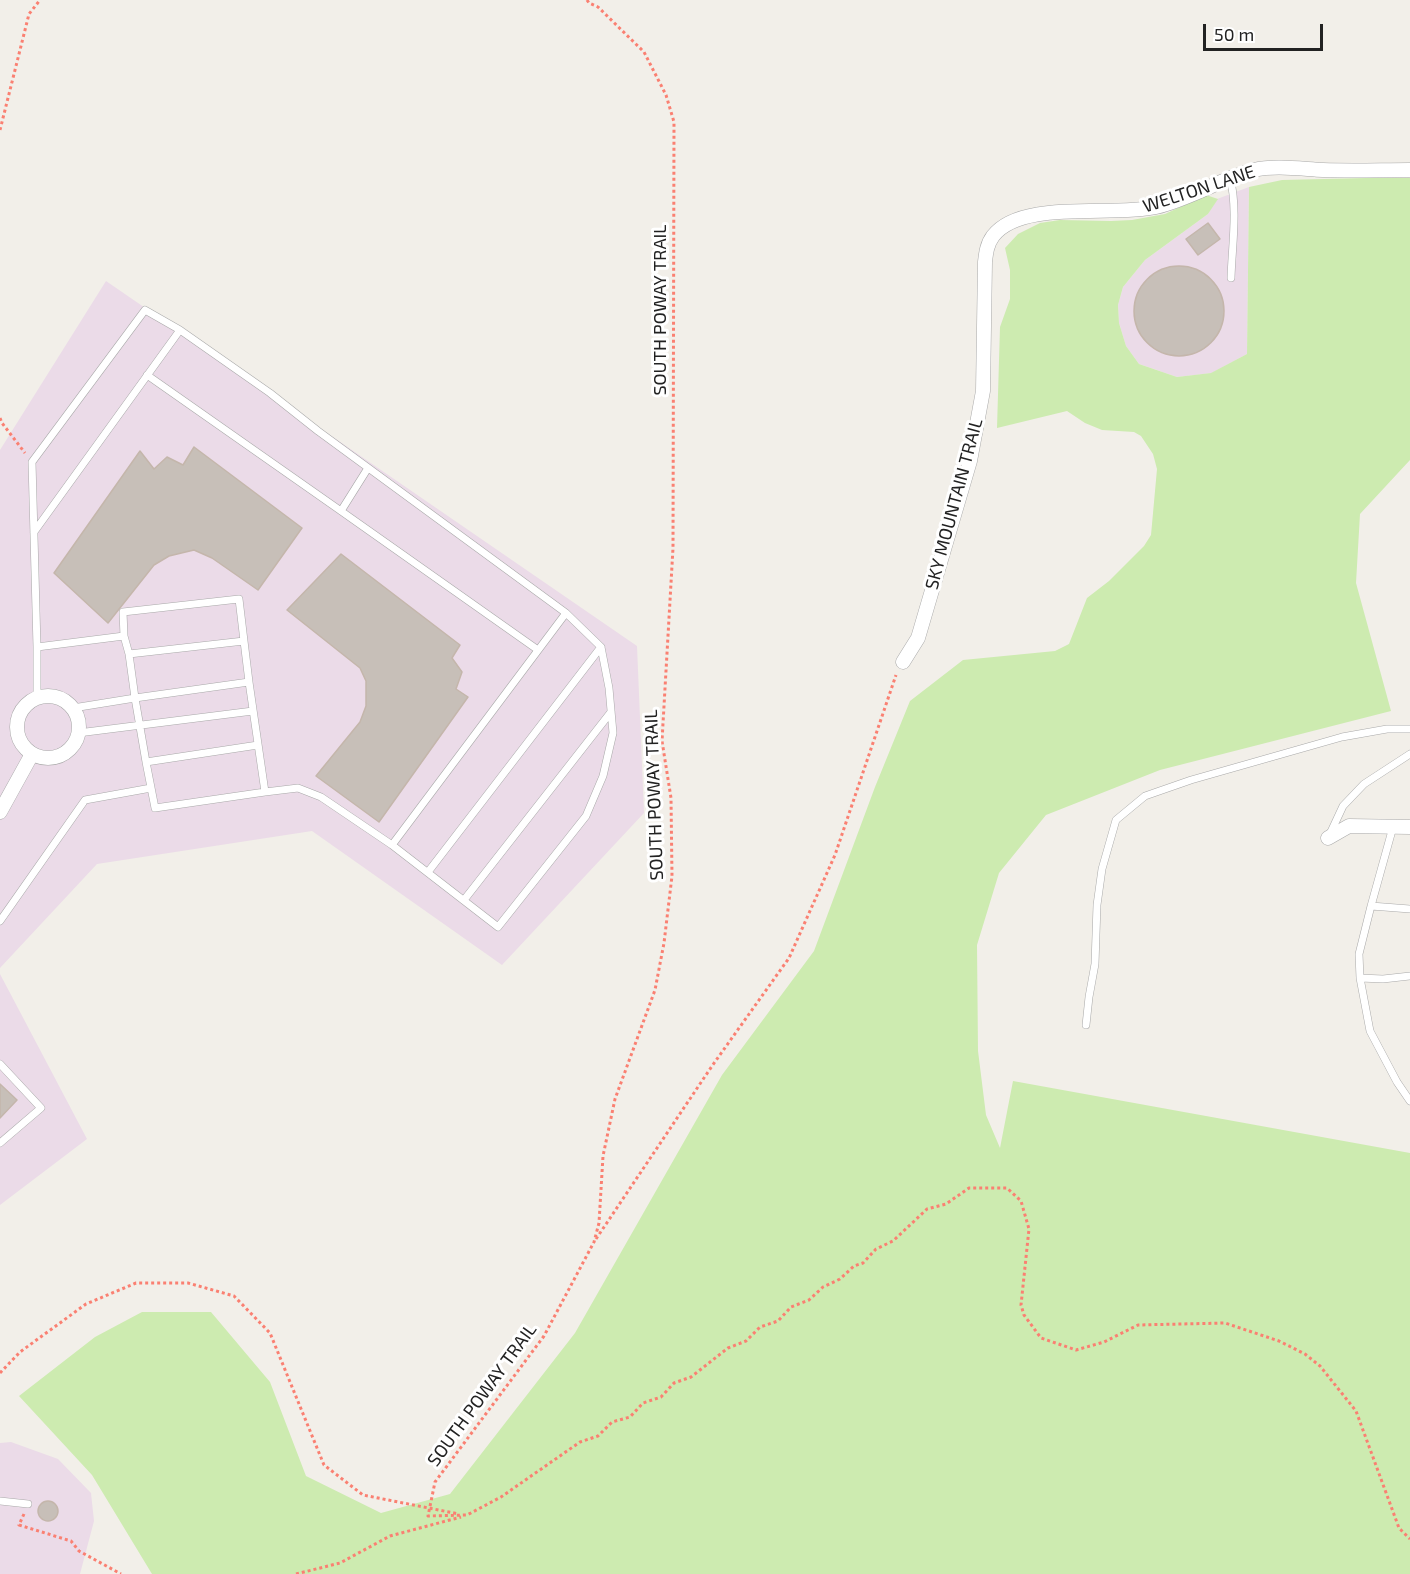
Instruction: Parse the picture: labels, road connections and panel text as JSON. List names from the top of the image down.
{
  "streets": {
    "street": ["WELTON LANE", "SKY MOUNTAIN TRAIL"],
    "path": ["SOUTH POWAY TRAIL"]
  },
  "crossings": [
    ["WELTON LANE", "SKY MOUNTAIN TRAIL"]
  ],
  "scale_bar": "50 m"
}
